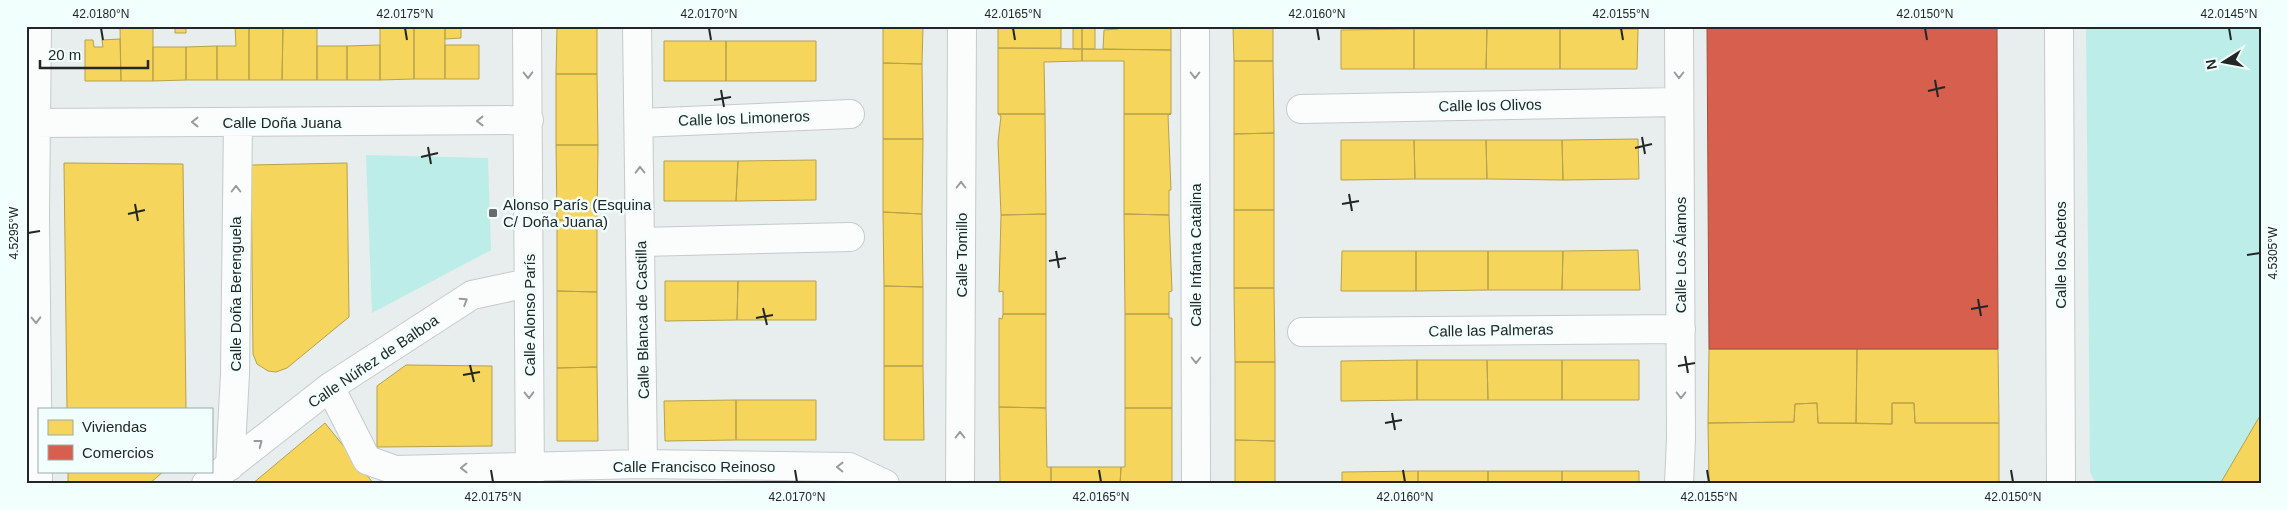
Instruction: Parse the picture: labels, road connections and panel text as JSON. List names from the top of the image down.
{
  "streets": {
    "street": [
      "Calle los Olivos",
      "Calle los Limoneros",
      "Calle Doña Juana",
      "Calle Tomillo",
      "Calle Infanta Catalina",
      "Calle Los Álamos",
      "Calle los Abetos",
      "Calle Doña Berenguela",
      "Calle Alonso París",
      "Calle Blanca de Castilla",
      "Calle las Palmeras",
      "Calle Núñez de Balboa",
      "Calle Francisco Reinoso"
    ]
  },
  "crossings": [
    ["Calle los Olivos", "Calle Los Álamos"],
    ["Calle los Limoneros", "Calle Blanca de Castilla"],
    ["Calle Doña Juana", "Calle Doña Berenguela"],
    ["Calle Doña Juana", "Calle Alonso París"],
    ["Calle Los Álamos", "Calle las Palmeras"],
    ["Calle Doña Berenguela", "Calle Núñez de Balboa"],
    ["Calle Alonso París", "Calle Núñez de Balboa"],
    ["Calle Alonso París", "Calle Francisco Reinoso"],
    ["Calle Blanca de Castilla", "Calle Francisco Reinoso"],
    ["Calle Núñez de Balboa", "Calle Francisco Reinoso"]
  ],
  "one_way": [
    "Calle Doña Juana",
    "Calle Tomillo",
    "Calle Infanta Catalina",
    "Calle Los Álamos",
    "Calle Alonso París",
    "Calle Núñez de Balboa"
  ],
  "places": {
    "transit": ["Alonso París (Esquina C/ Doña Juana)"]
  },
  "legend": ["Viviendas", "Comercios"],
  "scale_bar": "20 m",
  "north": "left",
  "coordinates": [
    "42.0180°N",
    "42.0175°N",
    "42.0170°N",
    "42.0165°N",
    "42.0160°N",
    "42.0155°N",
    "42.0150°N",
    "42.0145°N",
    "4.5295°W",
    "4.5305°W"
  ]
}
